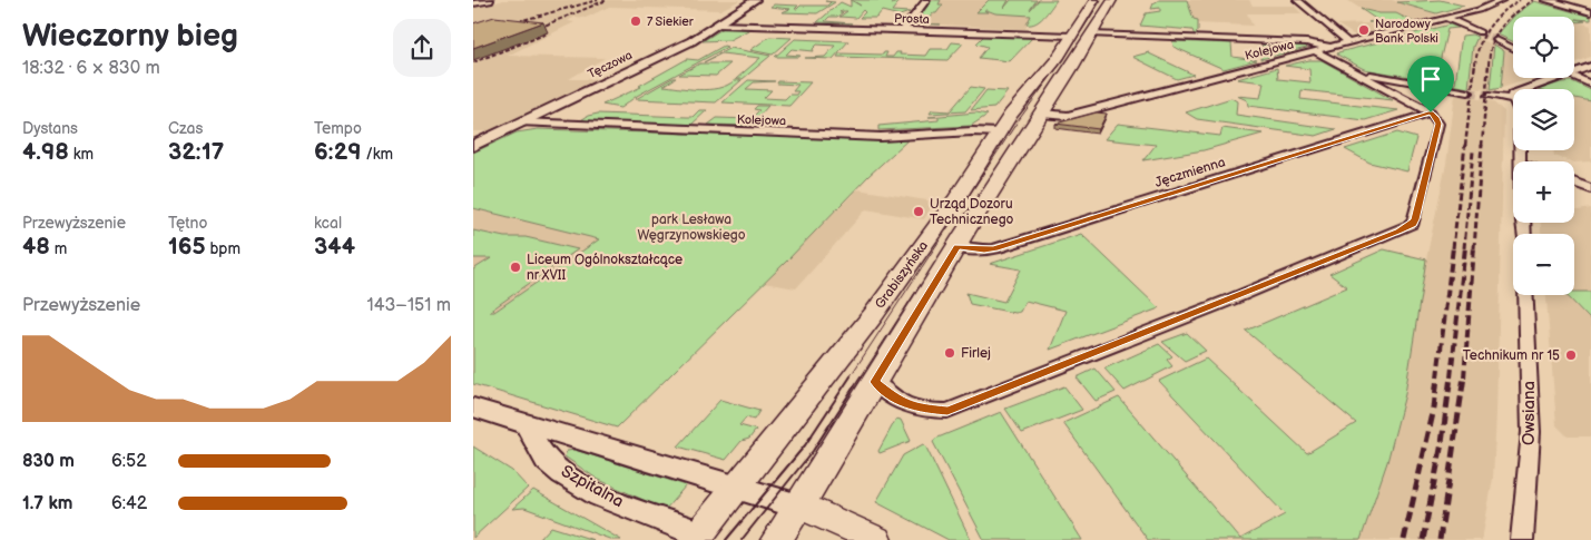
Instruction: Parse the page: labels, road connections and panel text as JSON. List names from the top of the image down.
{
  "streets": {
    "main road": ["Grabiszyńska"],
    "street": [
      "Prosta",
      "Kolejowa",
      "Tęczowa",
      "Jęczmienna",
      "Owsiana",
      "Szpitalna"
    ]
  },
  "crossings": [
    ["Prosta", "Tęczowa"],
    ["Prosta", "Grabiszyńska"],
    ["Kolejowa", "Tęczowa"],
    ["Kolejowa", "Grabiszyńska"],
    ["Jęczmienna", "Grabiszyńska"],
    ["Grabiszyńska", "Szpitalna"]
  ],
  "parks": ["park Lesława Węgrzynowskiego"],
  "places": [
    "7 Siekier",
    "Narodowy Bank Polski",
    "Urząd Dozoru Technicznego",
    "Liceum Ogólnokształcące nr XVII",
    "Firlej",
    "Technikum nr 15"
  ],
  "page": {
    "heading": ["Wieczorny bieg", "18:32 · 6 × 830 m"],
    "map_buttons": ["+", "−"],
    "stats": [
      ["Dystans", "4.98 km"],
      ["Czas", "32:17"],
      ["Tempo", "6:29 /km"],
      ["Przewyższenie", "48 m"],
      ["Tętno", "165 bpm"],
      ["kcal", "344"]
    ],
    "chart": ["Przewyższenie", "143–151 m"],
    "list": [
      {
        "name": "830 m",
        "note": "6:52"
      },
      {
        "name": "1.7 km",
        "note": "6:42"
      }
    ]
  }
}
